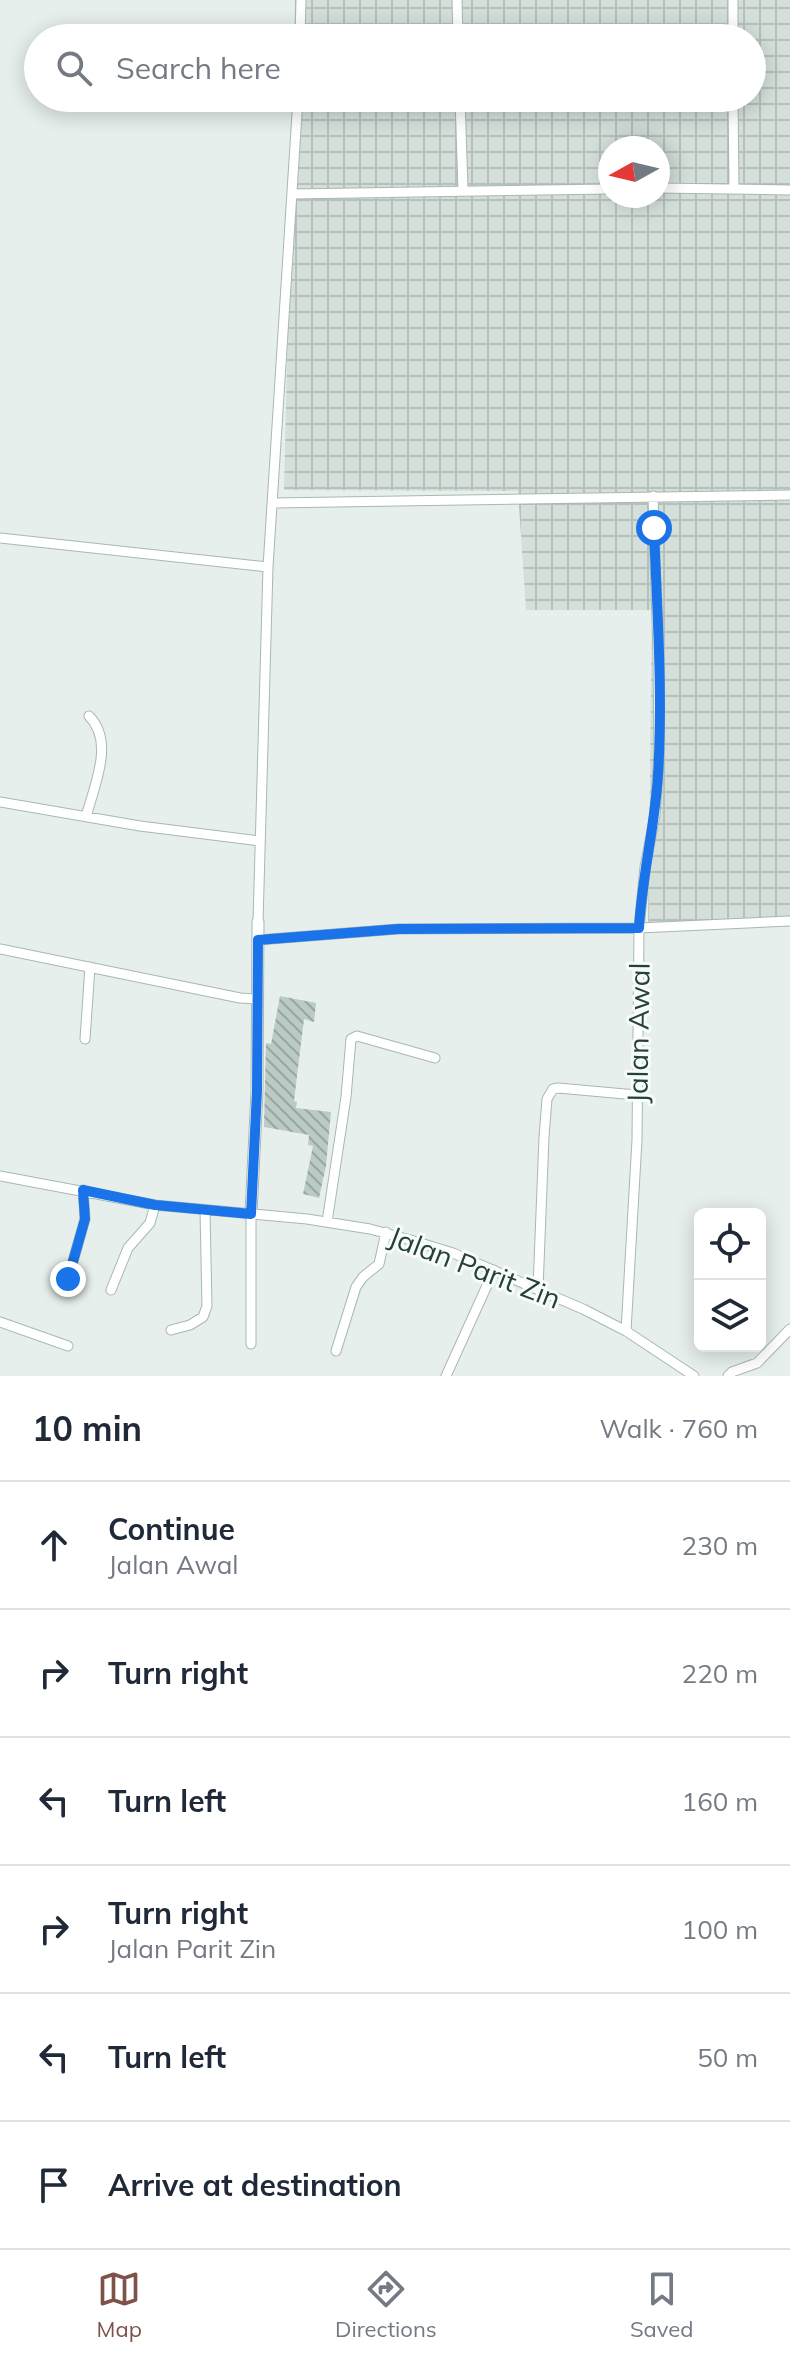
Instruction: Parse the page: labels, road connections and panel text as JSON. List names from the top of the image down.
{
  "streets": {
    "street": ["Jalan Awal", "Jalan Parit Zin"]
  },
  "crossings": [
    ["Jalan Awal", "Jalan Parit Zin"]
  ],
  "north": "left",
  "page": {
    "search": "Search here",
    "heading": ["10 min", "Walk · 760 m"],
    "list": [
      ["Continue", "Jalan Awal", "230 m"],
      ["Turn right", "220 m"],
      ["Turn left", "160 m"],
      ["Turn right", "Jalan Parit Zin", "100 m"],
      ["Turn left", "50 m"],
      "Arrive at destination"
    ],
    "nav": ["Map", "Directions", "Saved"]
  }
}
